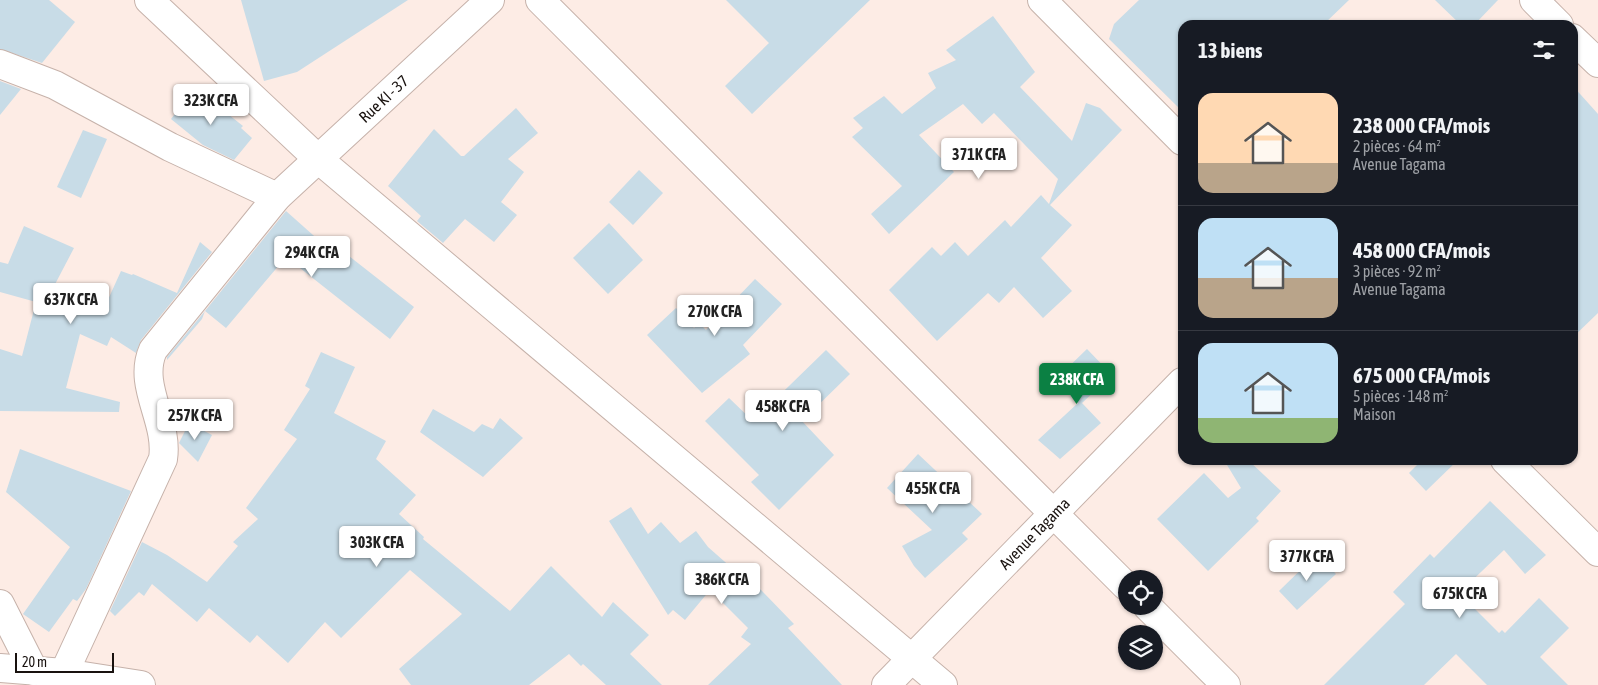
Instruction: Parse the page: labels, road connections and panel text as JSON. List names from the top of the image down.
{
  "streets": {
    "street": ["Rue KI - 37", "Avenue Tagama"]
  },
  "scale_bar": "20 m",
  "page": {
    "heading": "13 biens",
    "list": [
      {
        "name": "238 000 CFA/mois",
        "note": "2 pièces · 64 m² · Avenue Tagama"
      },
      {
        "name": "458 000 CFA/mois",
        "note": "3 pièces · 92 m² · Avenue Tagama"
      },
      {
        "name": "675 000 CFA/mois",
        "note": "5 pièces · 148 m² · Maison"
      }
    ],
    "price": [
      "323K CFA",
      "371K CFA",
      "294K CFA",
      "637K CFA",
      "270K CFA",
      "238K CFA",
      "458K CFA",
      "257K CFA",
      "455K CFA",
      "303K CFA",
      "377K CFA",
      "386K CFA",
      "675K CFA"
    ],
    "scale": "20 m"
  }
}
